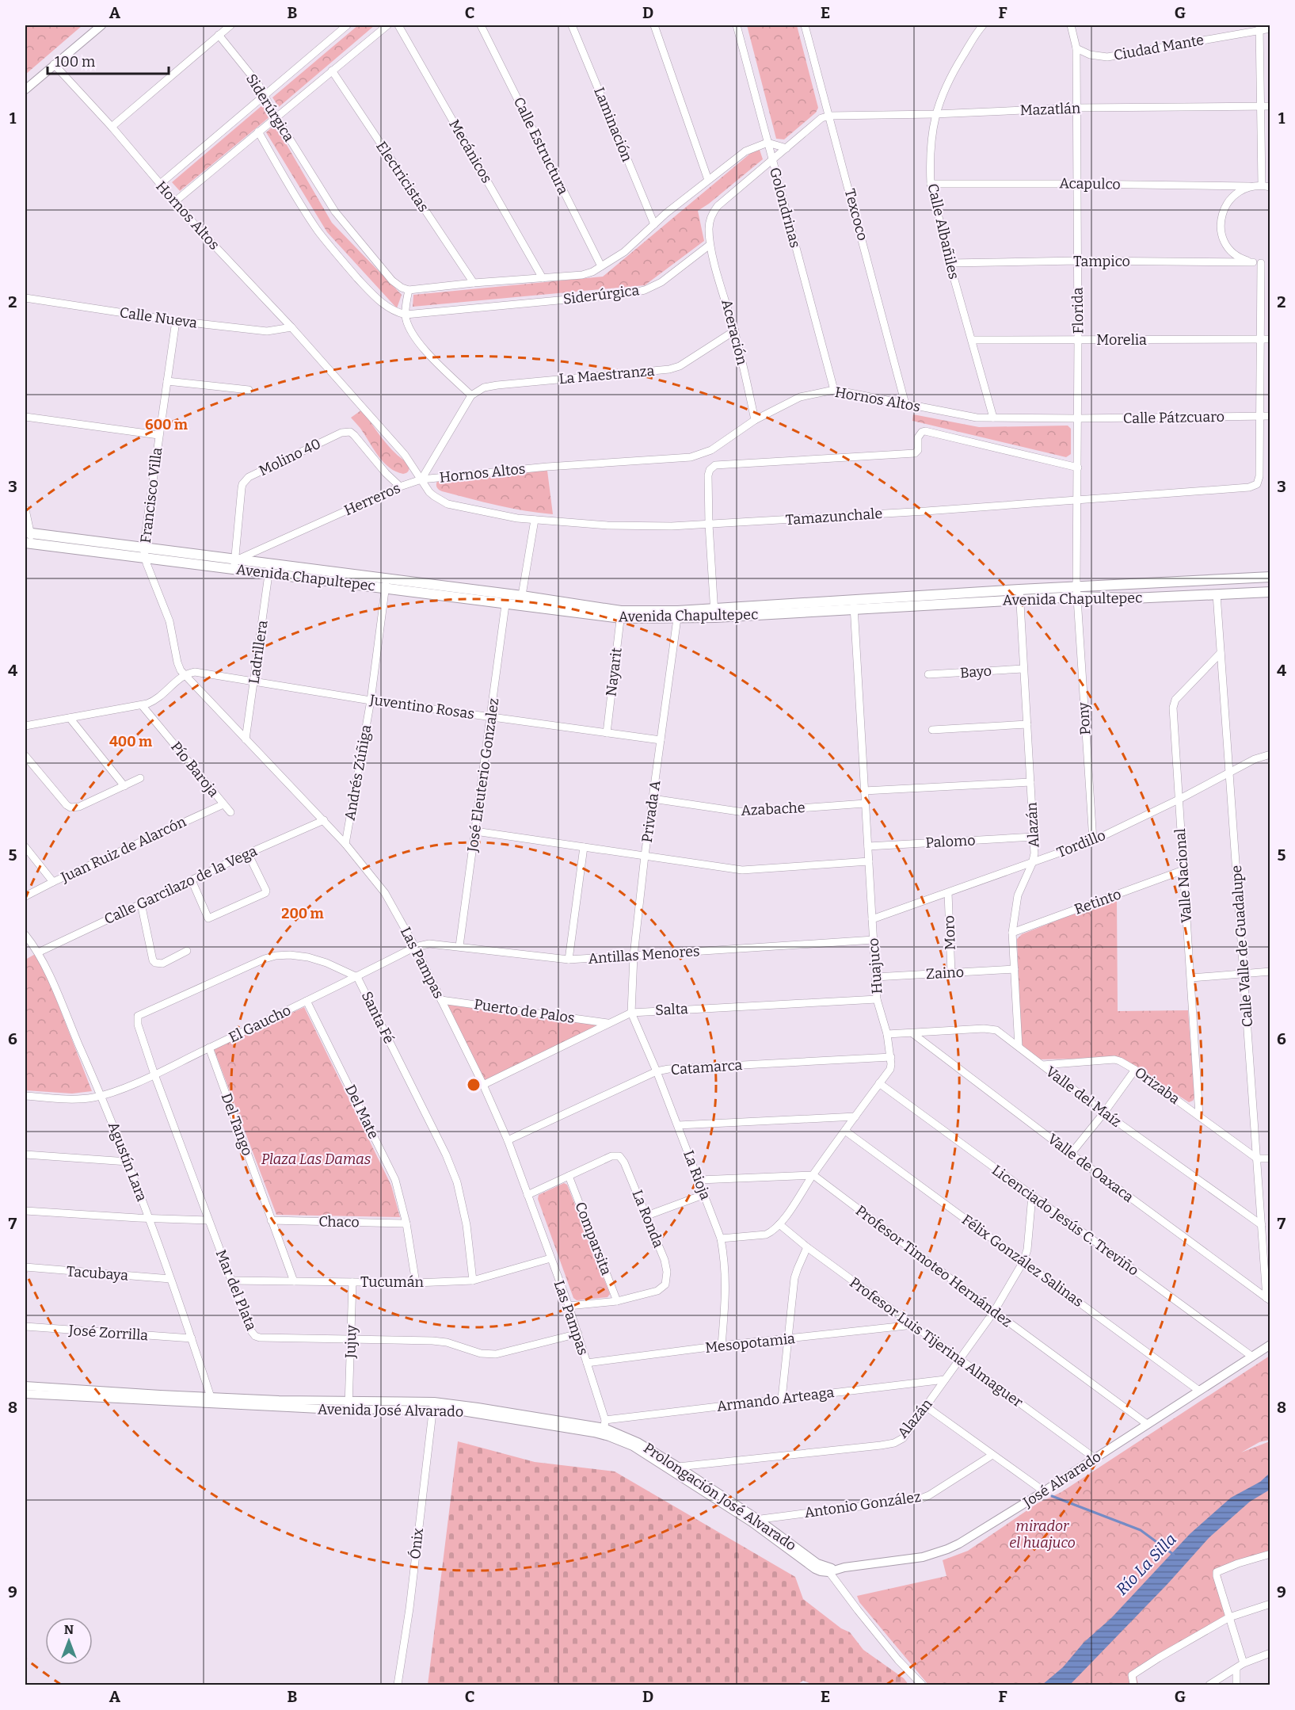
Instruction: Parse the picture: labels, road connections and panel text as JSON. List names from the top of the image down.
{
  "streets": {
    "main road": ["Avenida Chapultepec"],
    "street": [
      "Ciudad Mante",
      "Siderúrgica",
      "Mazatlán",
      "Laminación",
      "Calle Estructura",
      "Mecánicos",
      "Electricistas",
      "Acapulco",
      "Golondrinas",
      "Texcoco",
      "Hornos Altos",
      "Calle Albañiles",
      "Tampico",
      "Florida",
      "Calle Nueva",
      "Aceración",
      "Morelia",
      "La Maestranza",
      "Calle Pátzcuaro",
      "Molino 40",
      "Francisco Villa",
      "Herreros",
      "Tamazunchale",
      "Ladrillera",
      "Nayarit",
      "Bayo",
      "Juventino Rosas",
      "Pony",
      "Pío Baroja",
      "Andrés Zúñiga",
      "José Eleuterio Gonzalez",
      "Azabache",
      "Privada A",
      "Alazán",
      "Palomo",
      "Tordillo",
      "Juan Ruiz de Alarcón",
      "Valle Nacional",
      "Calle Garcilazo de la Vega",
      "Retinto",
      "Moro",
      "Calle Valle de Guadalupe",
      "Antillas Menores",
      "Las Pampas",
      "Huajuco",
      "Zaino",
      "Salta",
      "Puerto de Palos",
      "Santa Fé",
      "El Gaucho",
      "Catamarca",
      "Orizaba",
      "Valle del Maíz",
      "Del Mate",
      "Del Tango",
      "Agustín Lara",
      "Valle de Oaxaca",
      "La Rioja",
      "La Ronda",
      "Licenciado Jesús C. Treviño",
      "Chaco",
      "Comparsita",
      "Félix González Salinas",
      "Profesor Timoteo Hernández",
      "Tacubaya",
      "Tucumán",
      "Mar del Plata",
      "José Zorrilla",
      "Jujuy",
      "Profesor Luis Tijerina Almaguer",
      "Mesopotamia",
      "Armando Arteaga",
      "Avenida José Alvarado",
      "José Alvarado",
      "Prolongación José Alvarado",
      "Antonio González",
      "Ónix"
    ]
  },
  "crossings": [
    ["Ciudad Mante", "Florida"],
    ["Siderúrgica", "Laminación"],
    ["Siderúrgica", "Calle Estructura"],
    ["Siderúrgica", "Mecánicos"],
    ["Siderúrgica", "Electricistas"],
    ["Siderúrgica", "Golondrinas"],
    ["Siderúrgica", "Aceración"],
    ["Mazatlán", "Texcoco"],
    ["Mazatlán", "Calle Albañiles"],
    ["Mazatlán", "Florida"],
    ["Acapulco", "Calle Albañiles"],
    ["Acapulco", "Florida"],
    ["Golondrinas", "Hornos Altos"],
    ["Texcoco", "Hornos Altos"],
    ["Hornos Altos", "Calle Albañiles"],
    ["Hornos Altos", "Florida"],
    ["Hornos Altos", "Calle Nueva"],
    ["Hornos Altos", "Aceración"],
    ["Hornos Altos", "Calle Pátzcuaro"],
    ["Hornos Altos", "Herreros"],
    ["Hornos Altos", "Tamazunchale"],
    ["Calle Albañiles", "Tampico"],
    ["Calle Albañiles", "Morelia"],
    ["Tampico", "Florida"],
    ["Florida", "Morelia"],
    ["Florida", "Calle Pátzcuaro"],
    ["Florida", "Tamazunchale"],
    ["Florida", "Avenida Chapultepec"],
    ["Florida", "Pony"],
    ["Calle Nueva", "Francisco Villa"],
    ["Aceración", "La Maestranza"],
    ["Calle Pátzcuaro", "Tamazunchale"],
    ["Molino 40", "Herreros"],
    ["Molino 40", "Avenida Chapultepec"],
    ["Francisco Villa", "Avenida Chapultepec"],
    ["Francisco Villa", "Las Pampas"],
    ["Herreros", "Tamazunchale"],
    ["Herreros", "Avenida Chapultepec"],
    ["Avenida Chapultepec", "Ladrillera"],
    ["Avenida Chapultepec", "Nayarit"],
    ["Avenida Chapultepec", "Pony"],
    ["Avenida Chapultepec", "Andrés Zúñiga"],
    ["Avenida Chapultepec", "José Eleuterio Gonzalez"],
    ["Avenida Chapultepec", "Privada A"],
    ["Avenida Chapultepec", "Alazán"],
    ["Avenida Chapultepec", "Calle Valle de Guadalupe"],
    ["Avenida Chapultepec", "Las Pampas"],
    ["Avenida Chapultepec", "Huajuco"],
    ["Ladrillera", "Juventino Rosas"],
    ["Ladrillera", "Las Pampas"],
    ["Nayarit", "Juventino Rosas"],
    ["Bayo", "Alazán"],
    ["Juventino Rosas", "Andrés Zúñiga"],
    ["Juventino Rosas", "José Eleuterio Gonzalez"],
    ["Juventino Rosas", "Privada A"],
    ["Juventino Rosas", "Las Pampas"],
    ["Pony", "Tordillo"],
    ["Pío Baroja", "Juan Ruiz de Alarcón"],
    ["Andrés Zúñiga", "Las Pampas"],
    ["José Eleuterio Gonzalez", "Antillas Menores"],
    ["Azabache", "Privada A"],
    ["Azabache", "Huajuco"],
    ["Privada A", "Antillas Menores"],
    ["Privada A", "Salta"],
    ["Privada A", "La Rioja"],
    ["Alazán", "Palomo"],
    ["Alazán", "Tordillo"],
    ["Alazán", "Retinto"],
    ["Alazán", "Zaino"],
    ["Alazán", "Valle del Maíz"],
    ["Alazán", "Licenciado Jesús C. Treviño"],
    ["Alazán", "Félix González Salinas"],
    ["Alazán", "Profesor Timoteo Hernández"],
    ["Alazán", "Profesor Luis Tijerina Almaguer"],
    ["Alazán", "Armando Arteaga"],
    ["Alazán", "Prolongación José Alvarado"],
    ["Palomo", "Huajuco"],
    ["Tordillo", "Valle Nacional"],
    ["Tordillo", "Moro"],
    ["Tordillo", "Calle Valle de Guadalupe"],
    ["Tordillo", "Huajuco"],
    ["Valle Nacional", "Retinto"],
    ["Valle Nacional", "Calle Valle de Guadalupe"],
    ["Valle Nacional", "Orizaba"],
    ["Calle Garcilazo de la Vega", "Las Pampas"],
    ["Calle Garcilazo de la Vega", "Agustín Lara"],
    ["Moro", "Zaino"],
    ["Calle Valle de Guadalupe", "Orizaba"],
    ["Calle Valle de Guadalupe", "Valle del Maíz"],
    ["Calle Valle de Guadalupe", "Valle de Oaxaca"],
    ["Antillas Menores", "Las Pampas"],
    ["Antillas Menores", "Huajuco"],
    ["Antillas Menores", "El Gaucho"],
    ["Las Pampas", "Salta"],
    ["Las Pampas", "Puerto de Palos"],
    ["Las Pampas", "El Gaucho"],
    ["Las Pampas", "Catamarca"],
    ["Las Pampas", "La Ronda"],
    ["Las Pampas", "Tucumán"],
    ["Las Pampas", "Mar del Plata"],
    ["Las Pampas", "Mesopotamia"],
    ["Las Pampas", "Armando Arteaga"],
    ["Las Pampas", "Prolongación José Alvarado"],
    ["Huajuco", "Zaino"],
    ["Huajuco", "Salta"],
    ["Huajuco", "Catamarca"],
    ["Huajuco", "Valle del Maíz"],
    ["Salta", "Puerto de Palos"],
    ["Salta", "La Rioja"],
    ["Santa Fé", "El Gaucho"],
    ["Santa Fé", "Tucumán"],
    ["Santa Fé", "Mar del Plata"],
    ["El Gaucho", "Del Mate"],
    ["El Gaucho", "Del Tango"],
    ["El Gaucho", "Agustín Lara"],
    ["El Gaucho", "Mar del Plata"],
    ["Catamarca", "La Rioja"],
    ["Orizaba", "Valle del Maíz"],
    ["Valle del Maíz", "Valle de Oaxaca"],
    ["Del Mate", "Chaco"],
    ["Del Mate", "Tucumán"],
    ["Del Tango", "Chaco"],
    ["Del Tango", "Tucumán"],
    ["Agustín Lara", "Tacubaya"],
    ["Agustín Lara", "José Zorrilla"],
    ["Agustín Lara", "Avenida José Alvarado"],
    ["La Rioja", "Mesopotamia"],
    ["La Ronda", "Comparsita"],
    ["Licenciado Jesús C. Treviño", "José Alvarado"],
    ["Félix González Salinas", "José Alvarado"],
    ["Profesor Timoteo Hernández", "José Alvarado"],
    ["Tucumán", "Mar del Plata"],
    ["Tucumán", "Jujuy"],
    ["Mar del Plata", "Jujuy"],
    ["Jujuy", "Avenida José Alvarado"],
    ["Profesor Luis Tijerina Almaguer", "Mesopotamia"],
    ["Profesor Luis Tijerina Almaguer", "José Alvarado"],
    ["Armando Arteaga", "Prolongación José Alvarado"],
    ["Avenida José Alvarado", "Prolongación José Alvarado"],
    ["Avenida José Alvarado", "Ónix"],
    ["José Alvarado", "Prolongación José Alvarado"],
    ["Prolongación José Alvarado", "Antonio González"],
    ["Prolongación José Alvarado", "Ónix"]
  ],
  "water": ["Río La Silla"],
  "parks": ["Plaza Las Damas", "mirador el huajuco"],
  "scale_bar": "100 m",
  "north": "top",
  "grid": {
    "columns": [
      "A",
      "B",
      "C",
      "D",
      "E",
      "F",
      "G"
    ],
    "rows": [
      "1",
      "2",
      "3",
      "4",
      "5",
      "6",
      "7",
      "8",
      "9"
    ]
  },
  "rings": ["600 m", "400 m", "200 m"]
}
